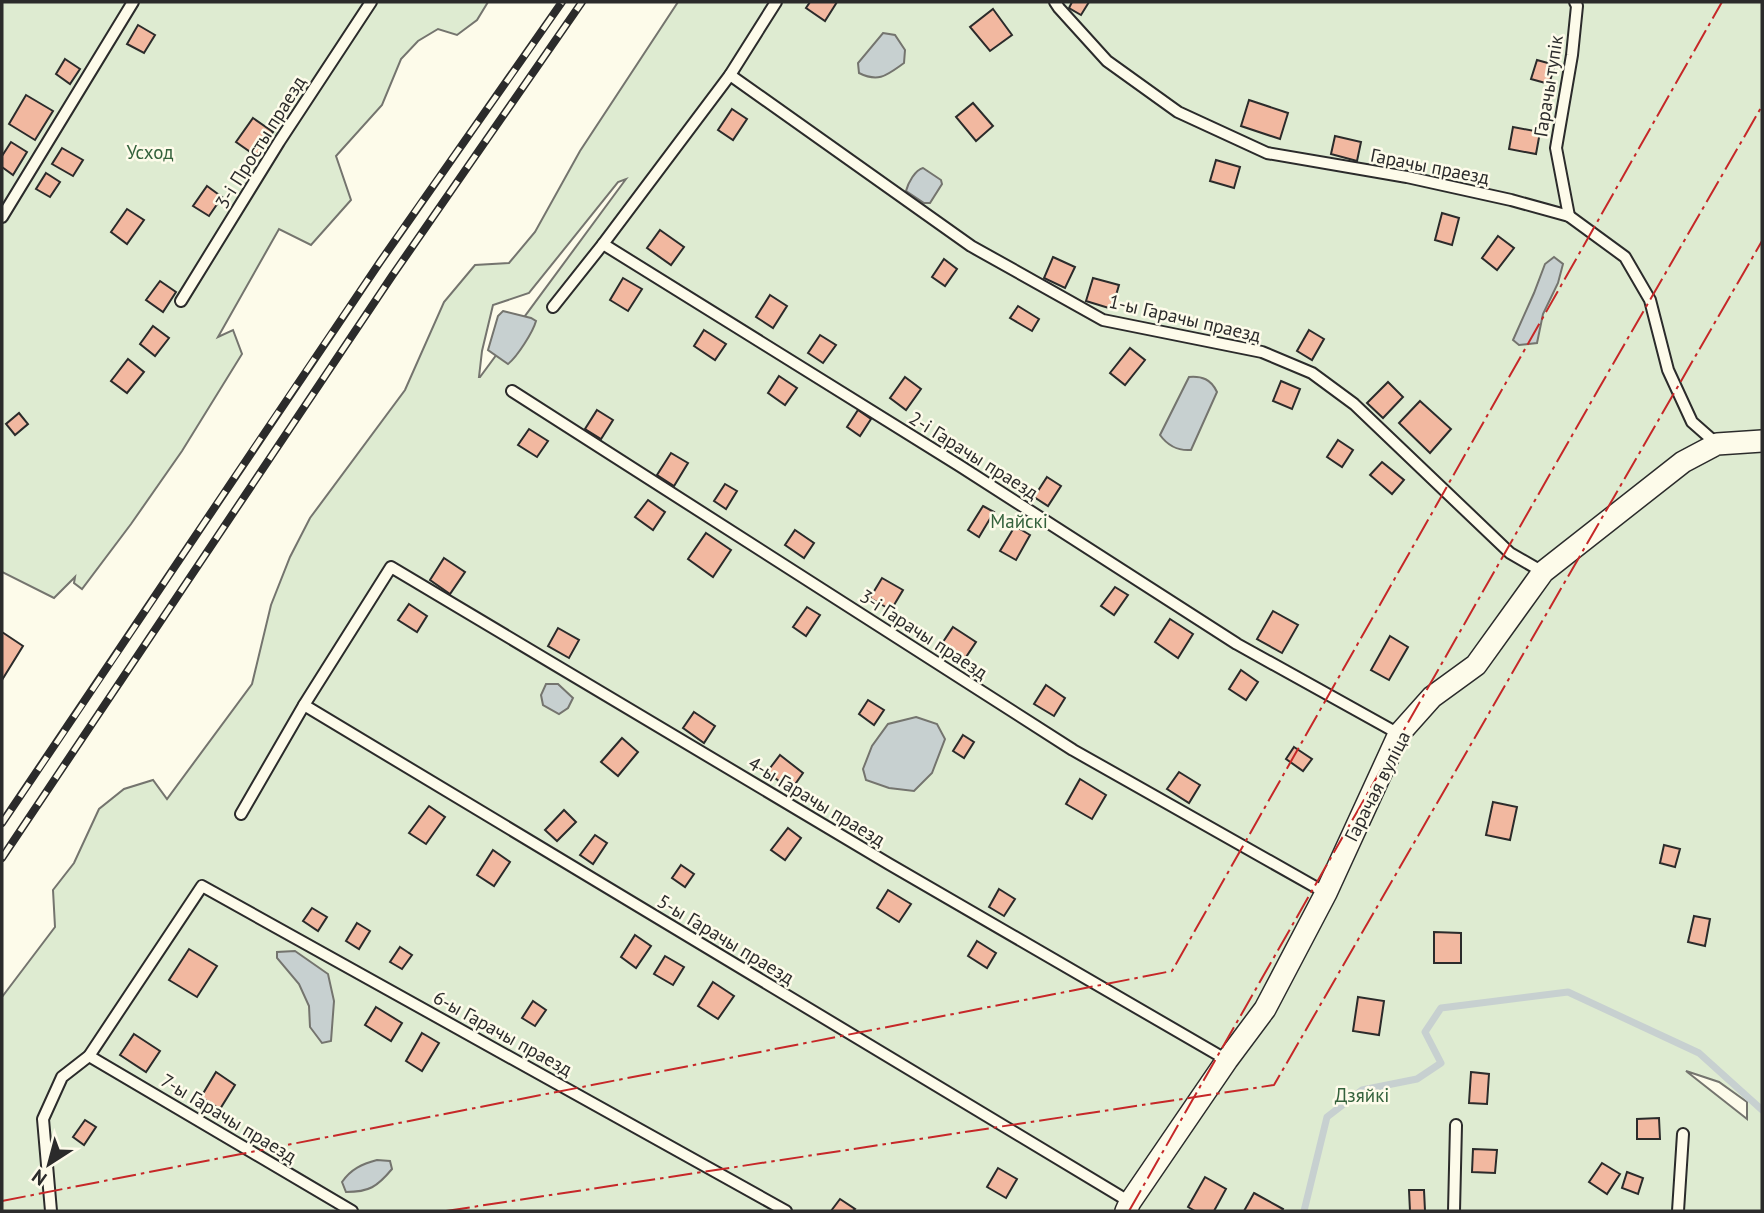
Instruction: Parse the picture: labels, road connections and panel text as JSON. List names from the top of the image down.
{
  "streets": {
    "street": ["Гарачая вуліца"],
    "lane": [
      "Гарачы тупік",
      "3-і Просты праезд",
      "Гарачы праезд",
      "1-ы Гарачы праезд",
      "2-і Гарачы праезд",
      "3-і Гарачы праезд",
      "4-ы Гарачы праезд",
      "5-ы Гарачы праезд",
      "6-ы Гарачы праезд",
      "7-ы Гарачы праезд"
    ]
  },
  "crossings": [
    ["Гарачы тупік", "Гарачы праезд"],
    ["Гарачы праезд", "Гарачая вуліца"],
    ["1-ы Гарачы праезд", "Гарачая вуліца"],
    ["2-і Гарачы праезд", "Гарачая вуліца"],
    ["3-і Гарачы праезд", "Гарачая вуліца"],
    ["Гарачая вуліца", "4-ы Гарачы праезд"],
    ["Гарачая вуліца", "5-ы Гарачы праезд"],
    ["4-ы Гарачы праезд", "5-ы Гарачы праезд"],
    ["6-ы Гарачы праезд", "7-ы Гарачы праезд"]
  ],
  "parks": ["Усход", "Майскі", "Дзяйкі"],
  "north": "bottom left"
}
